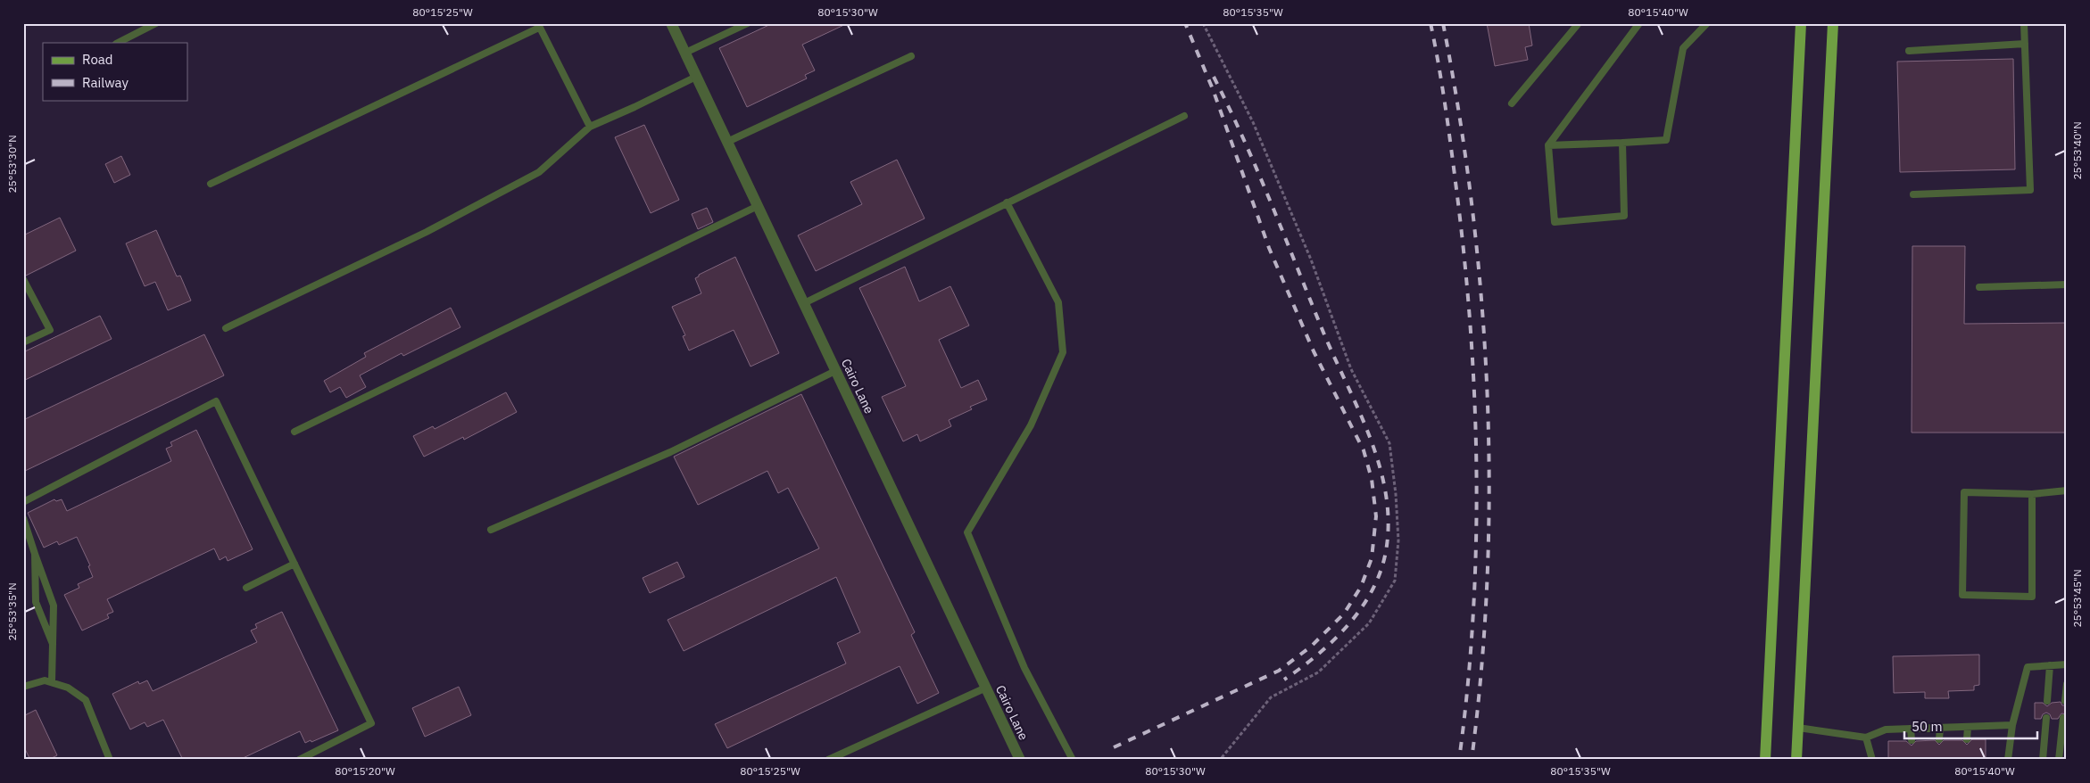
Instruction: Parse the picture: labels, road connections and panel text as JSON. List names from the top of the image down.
{
  "streets": {
    "street": ["Cairo Lane"]
  },
  "legend": ["Road", "Railway"],
  "scale_bar": "50 m",
  "coordinates": [
    "80°15'25\"W",
    "80°15'30\"W",
    "80°15'35\"W",
    "80°15'40\"W",
    "25°53'40\"N",
    "25°53'30\"N",
    "25°53'45\"N",
    "25°53'35\"N",
    "80°15'20\"W"
  ]
}
